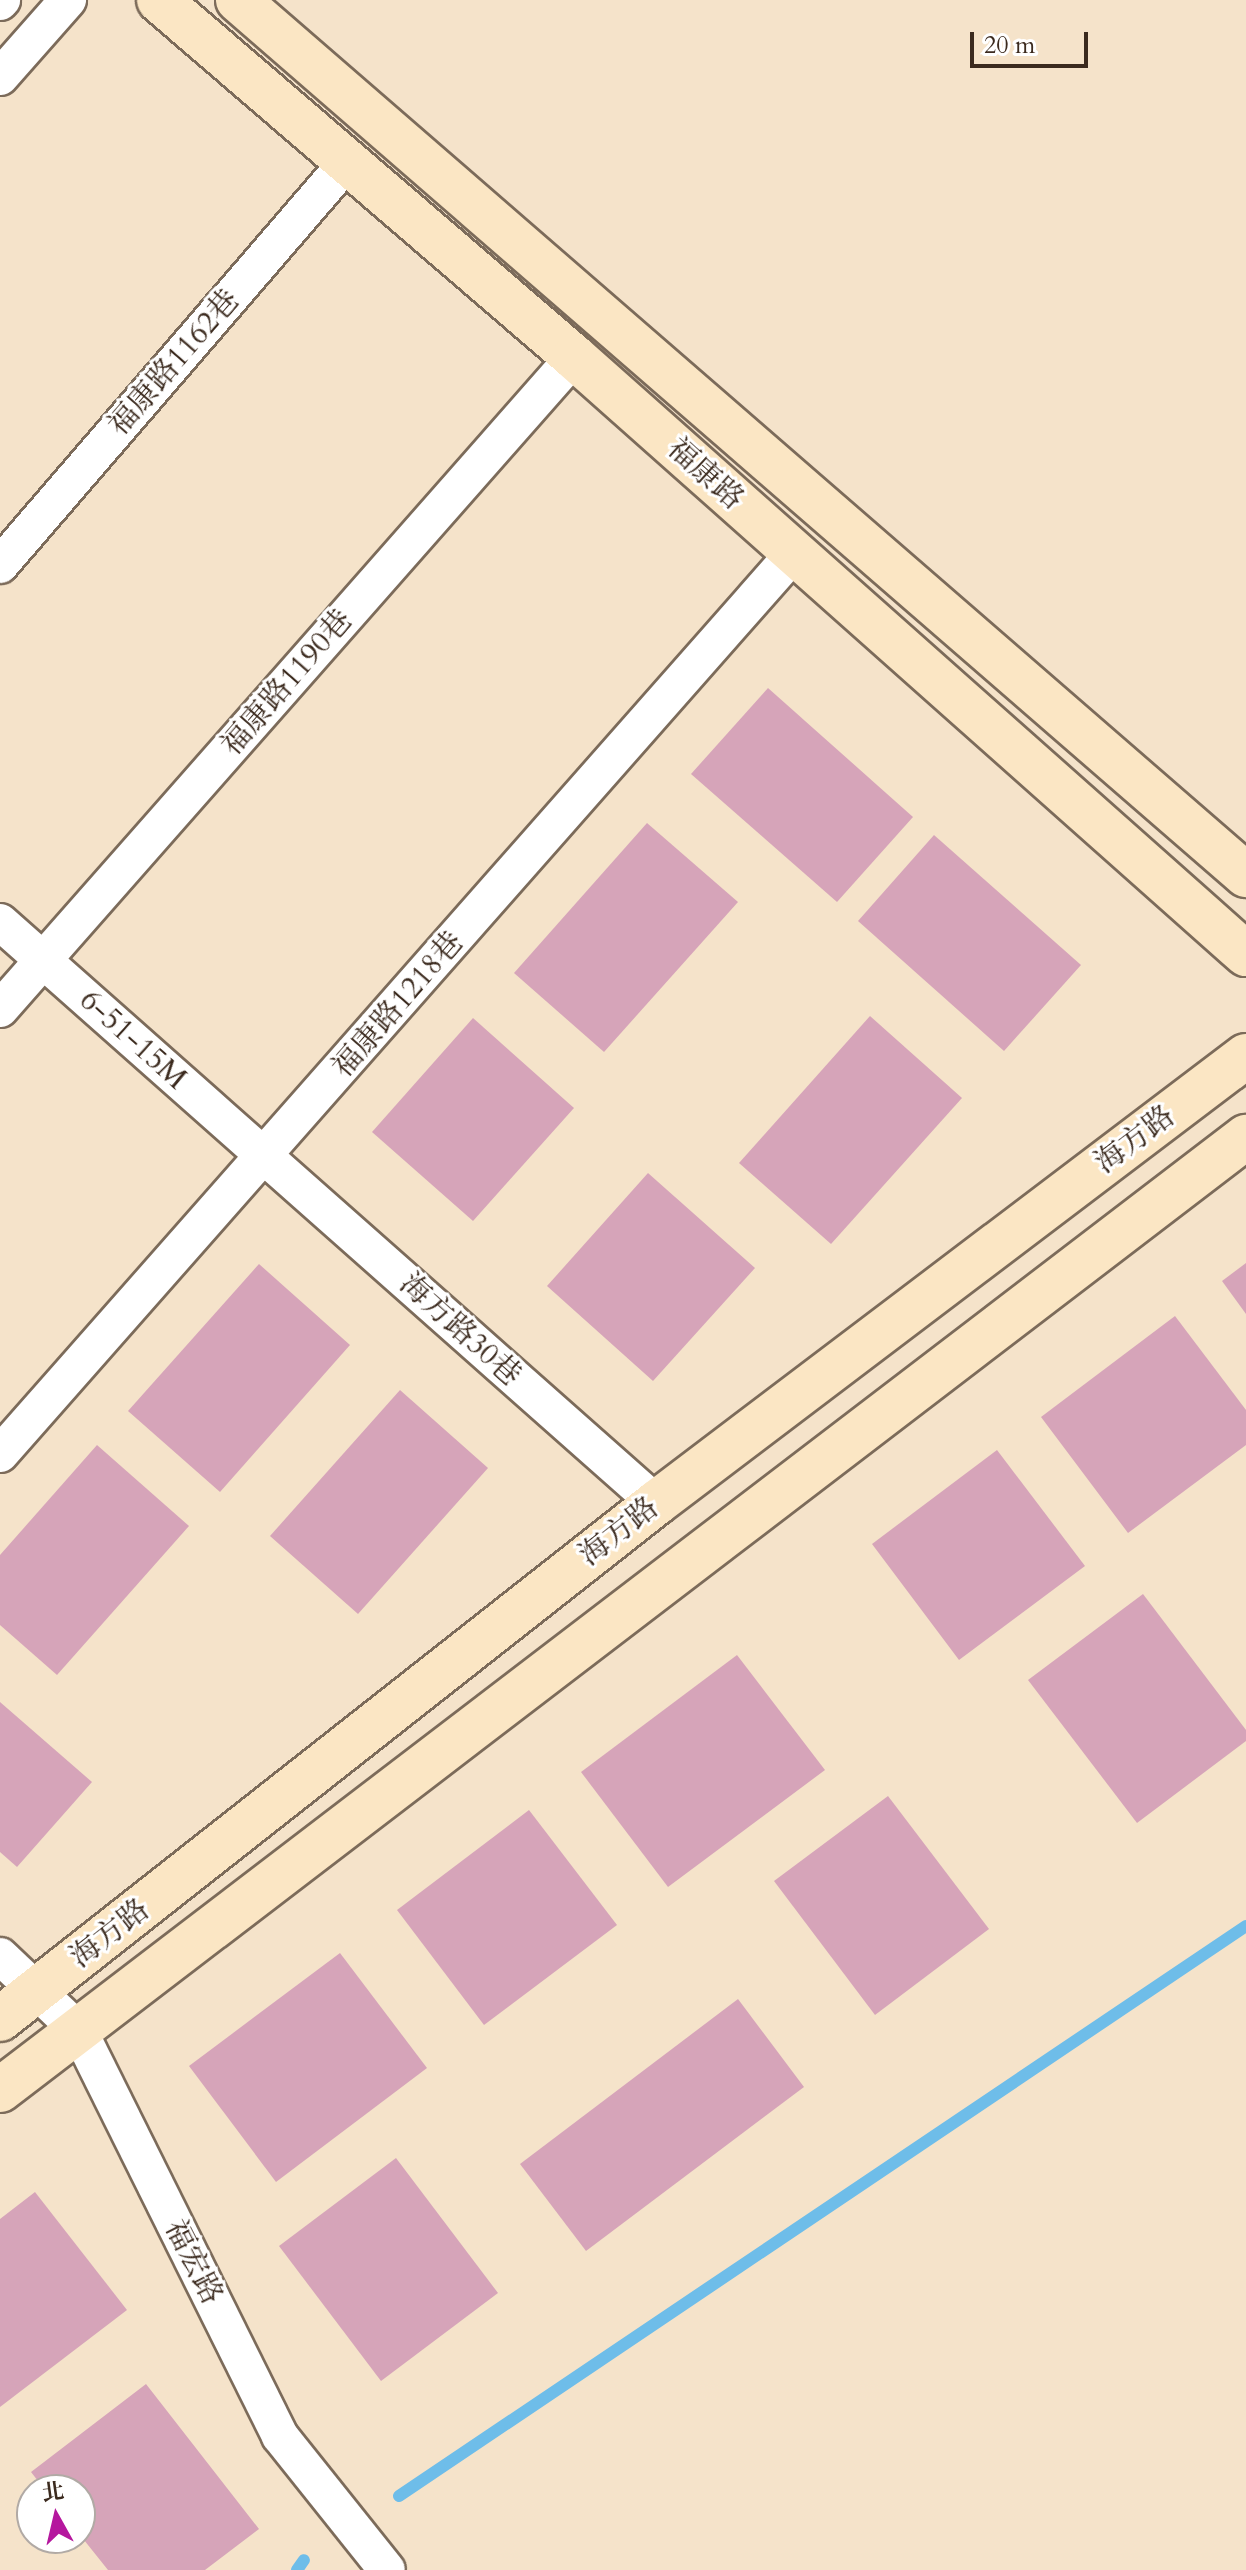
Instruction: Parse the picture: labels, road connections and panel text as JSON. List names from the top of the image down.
{
  "streets": {
    "street": [
      "福康路1162巷",
      "福康路",
      "福康路1190巷",
      "福康路1218巷",
      "6-51-15M",
      "海方路",
      "海方路30巷",
      "福宏路"
    ]
  },
  "crossings": [
    ["福康路1162巷", "福康路"],
    ["福康路", "福康路1190巷"],
    ["福康路", "福康路1218巷"],
    ["福康路1190巷", "6-51-15M"],
    ["福康路1218巷", "6-51-15M"],
    ["福康路1218巷", "海方路30巷"],
    ["6-51-15M", "海方路30巷"],
    ["海方路", "海方路30巷"],
    ["海方路", "福宏路"]
  ],
  "scale_bar": "20 m",
  "north": "top"
}
